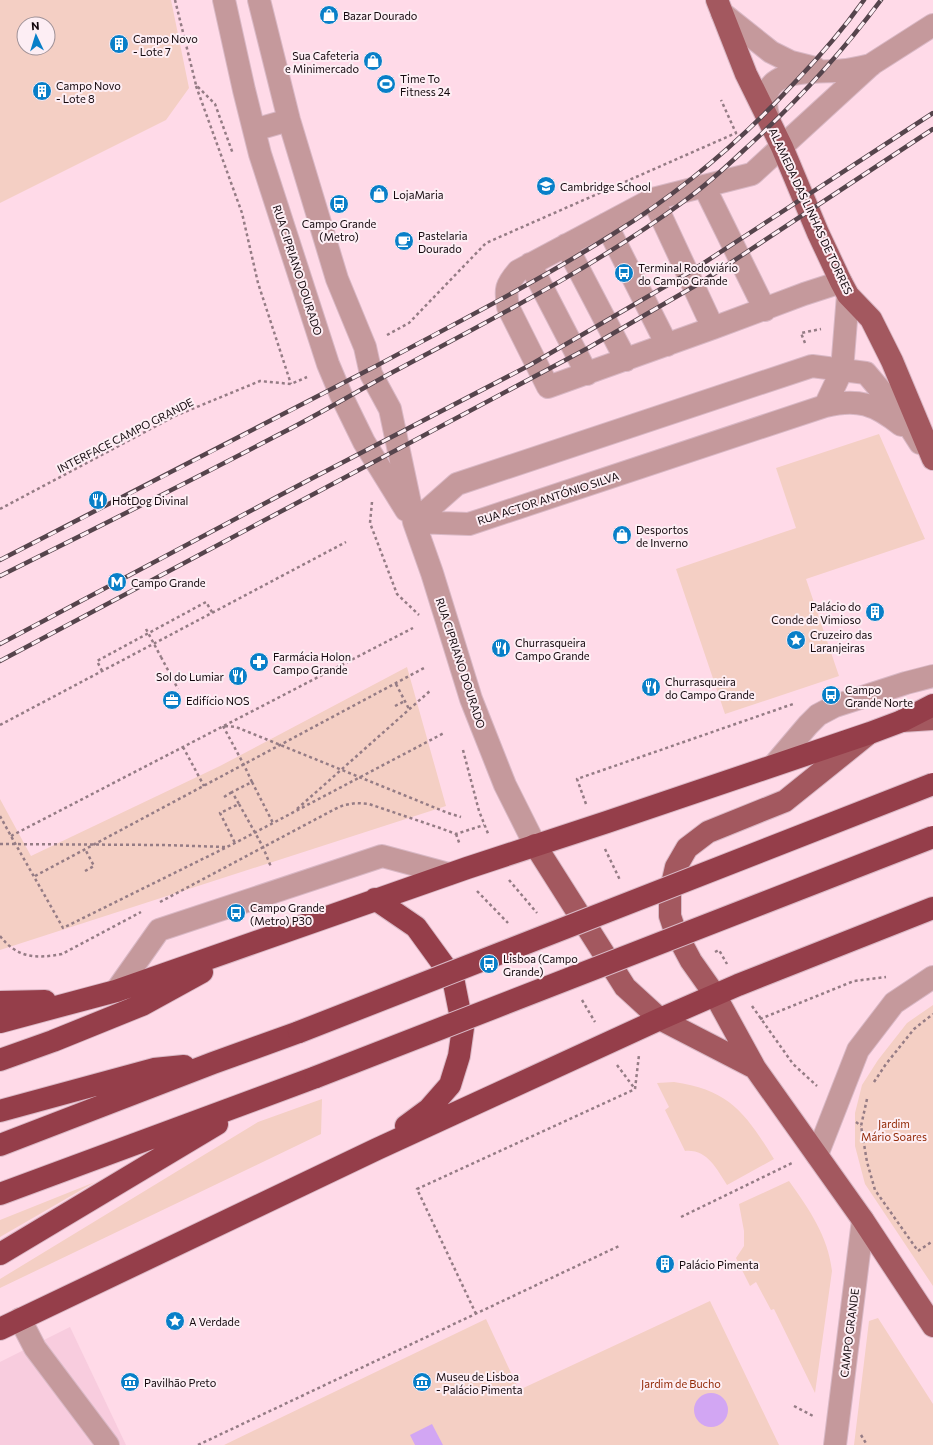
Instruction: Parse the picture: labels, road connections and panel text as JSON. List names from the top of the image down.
{
  "streets": {
    "main road": ["ALAMEDA DAS LINHAS DE TORRES"],
    "street": ["RUA CIPRIANO DOURADO", "RUA ACTOR ANTÓNIO SILVA", "CAMPO GRANDE"],
    "path": ["INTERFACE CAMPO GRANDE"]
  },
  "crossings": [
    ["RUA CIPRIANO DOURADO", "RUA ACTOR ANTÓNIO SILVA"]
  ],
  "parks": ["Jardim Mário Soares", "Jardim de Bucho"],
  "places": {
    "shop": [
      "Bazar Dourado",
      "Sua Cafeteria e Minimercado",
      "LojaMaria",
      "Desportos de Inverno"
    ],
    "building": [
      "Campo Novo - Lote 7",
      "Campo Novo - Lote 8",
      "Palácio do Conde de Vimioso",
      "Palácio Pimenta"
    ],
    "sports": ["Time To Fitness 24"],
    "school or university": ["Cambridge School"],
    "bus stop": [
      "Campo Grande (Metro)",
      "Terminal Rodoviário do Campo Grande",
      "Campo Grande Norte",
      "Campo Grande (Metro) P30",
      "Lisboa (Campo Grande)"
    ],
    "cafe": ["Pastelaria Dourado"],
    "restaurant": [
      "HotDog Divinal",
      "Churrasqueira Campo Grande",
      "Sol do Lumiar",
      "Churrasqueira do Campo Grande"
    ],
    "metro station": ["Campo Grande"],
    "place": ["Cruzeiro das Laranjeiras", "A Verdade"],
    "pharmacy": ["Farmácia Holon Campo Grande"],
    "office": ["Edifício NOS"],
    "museum": ["Pavilhão Preto", "Museu de Lisboa - Palácio Pimenta"]
  },
  "north": "top"
}
